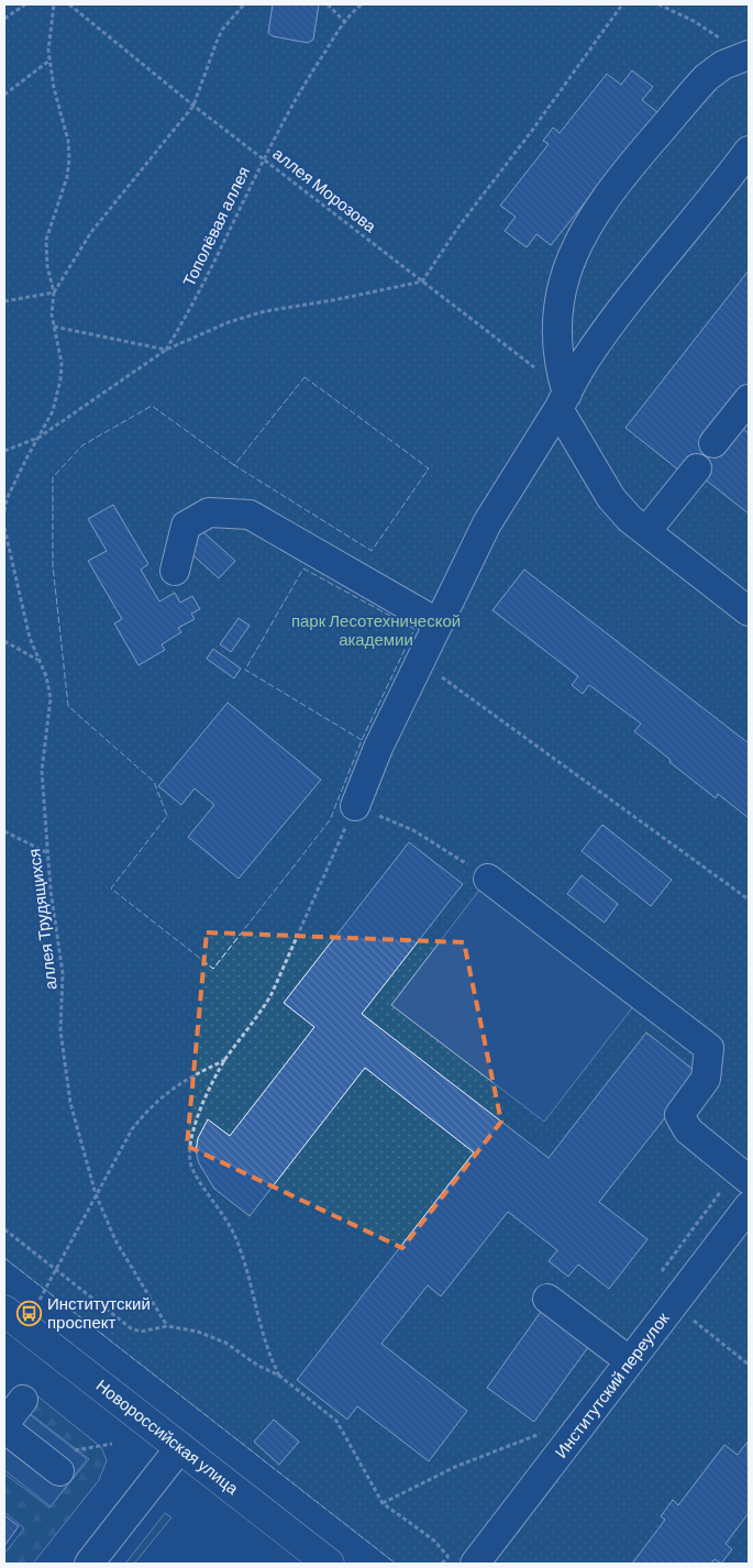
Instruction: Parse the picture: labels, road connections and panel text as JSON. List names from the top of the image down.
{
  "streets": {
    "main road": ["Новороссийская улица"],
    "street": ["Институтский переулок"],
    "path": ["аллея Морозова", "Тополёвая аллея", "аллея Трудящихся"]
  },
  "crossings": [
    ["аллея Морозова", "Тополёвая аллея"]
  ],
  "parks": ["парк Лесотехнической академии"],
  "places": {
    "bus stop": ["Институтский проспект"]
  }
}
